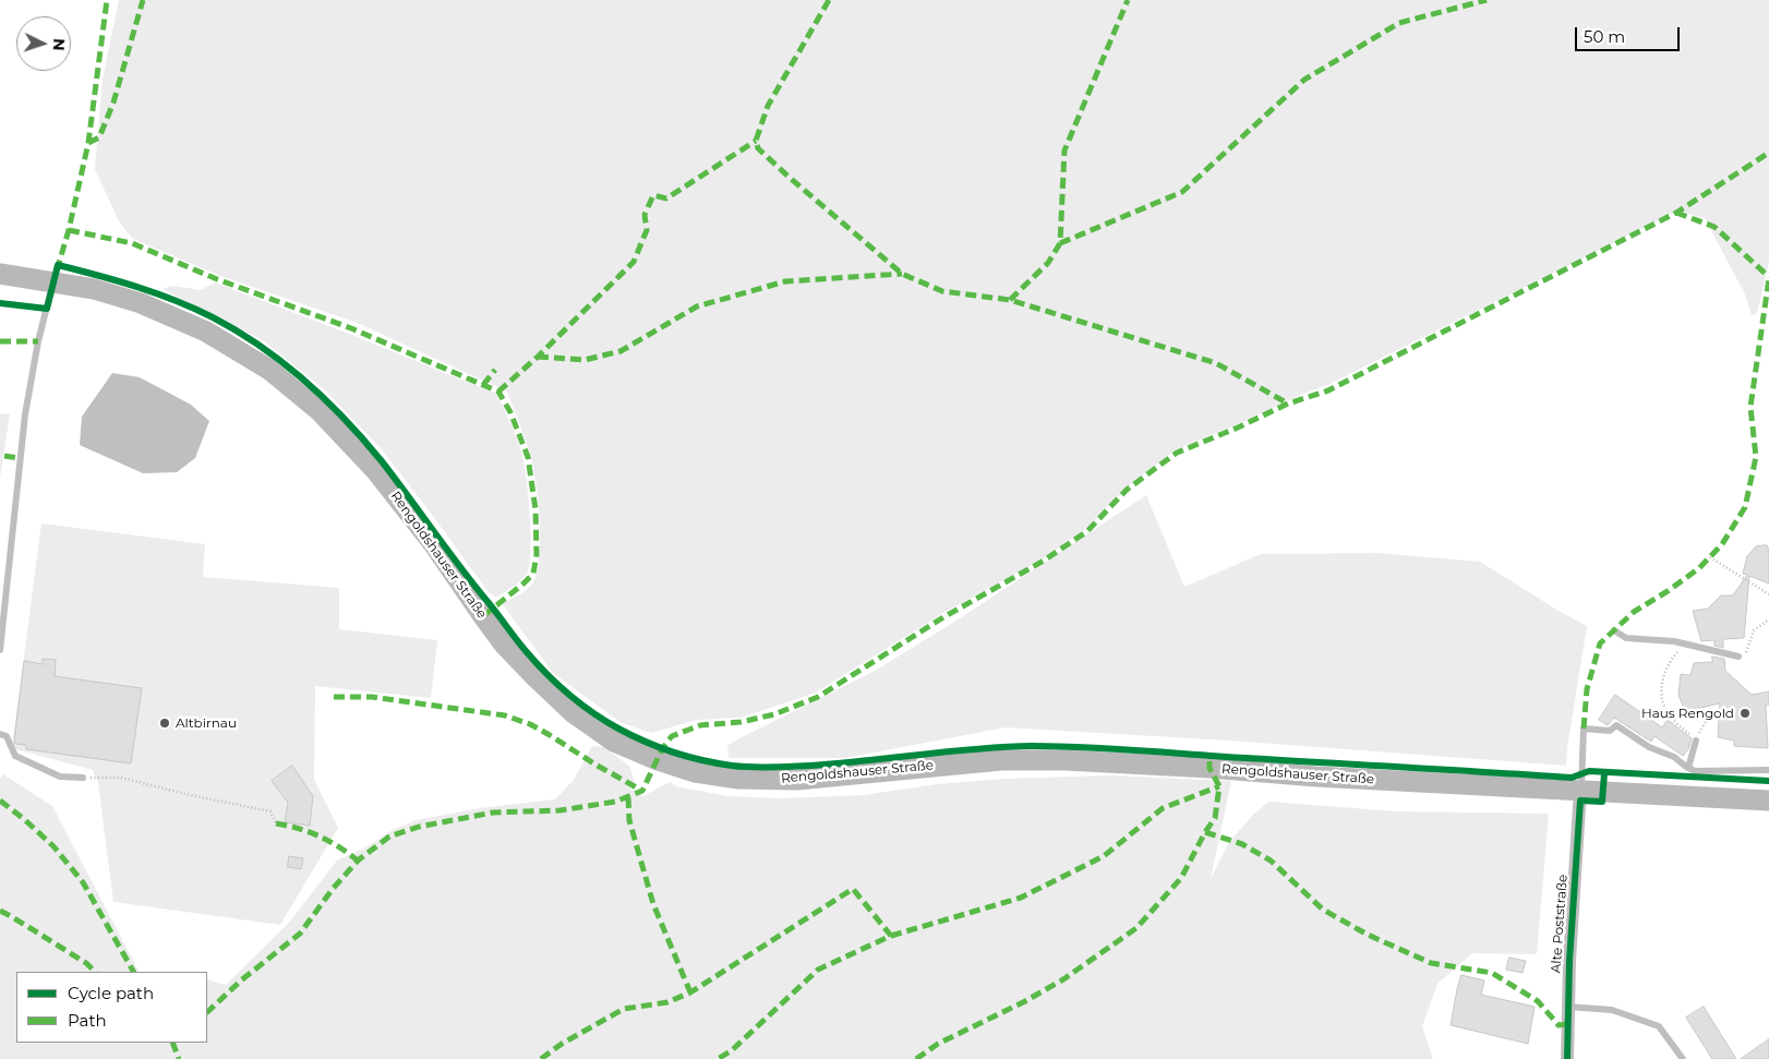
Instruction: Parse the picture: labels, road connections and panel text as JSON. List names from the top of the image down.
{
  "streets": {
    "street": ["Rengoldshauser Straße", "Alte Poststraße"]
  },
  "crossings": [
    ["Rengoldshauser Straße", "Alte Poststraße"]
  ],
  "places": ["Haus Rengold", "Altbirnau"],
  "legend": ["Cycle path", "Path"],
  "scale_bar": "50 m",
  "north": "right"
}
